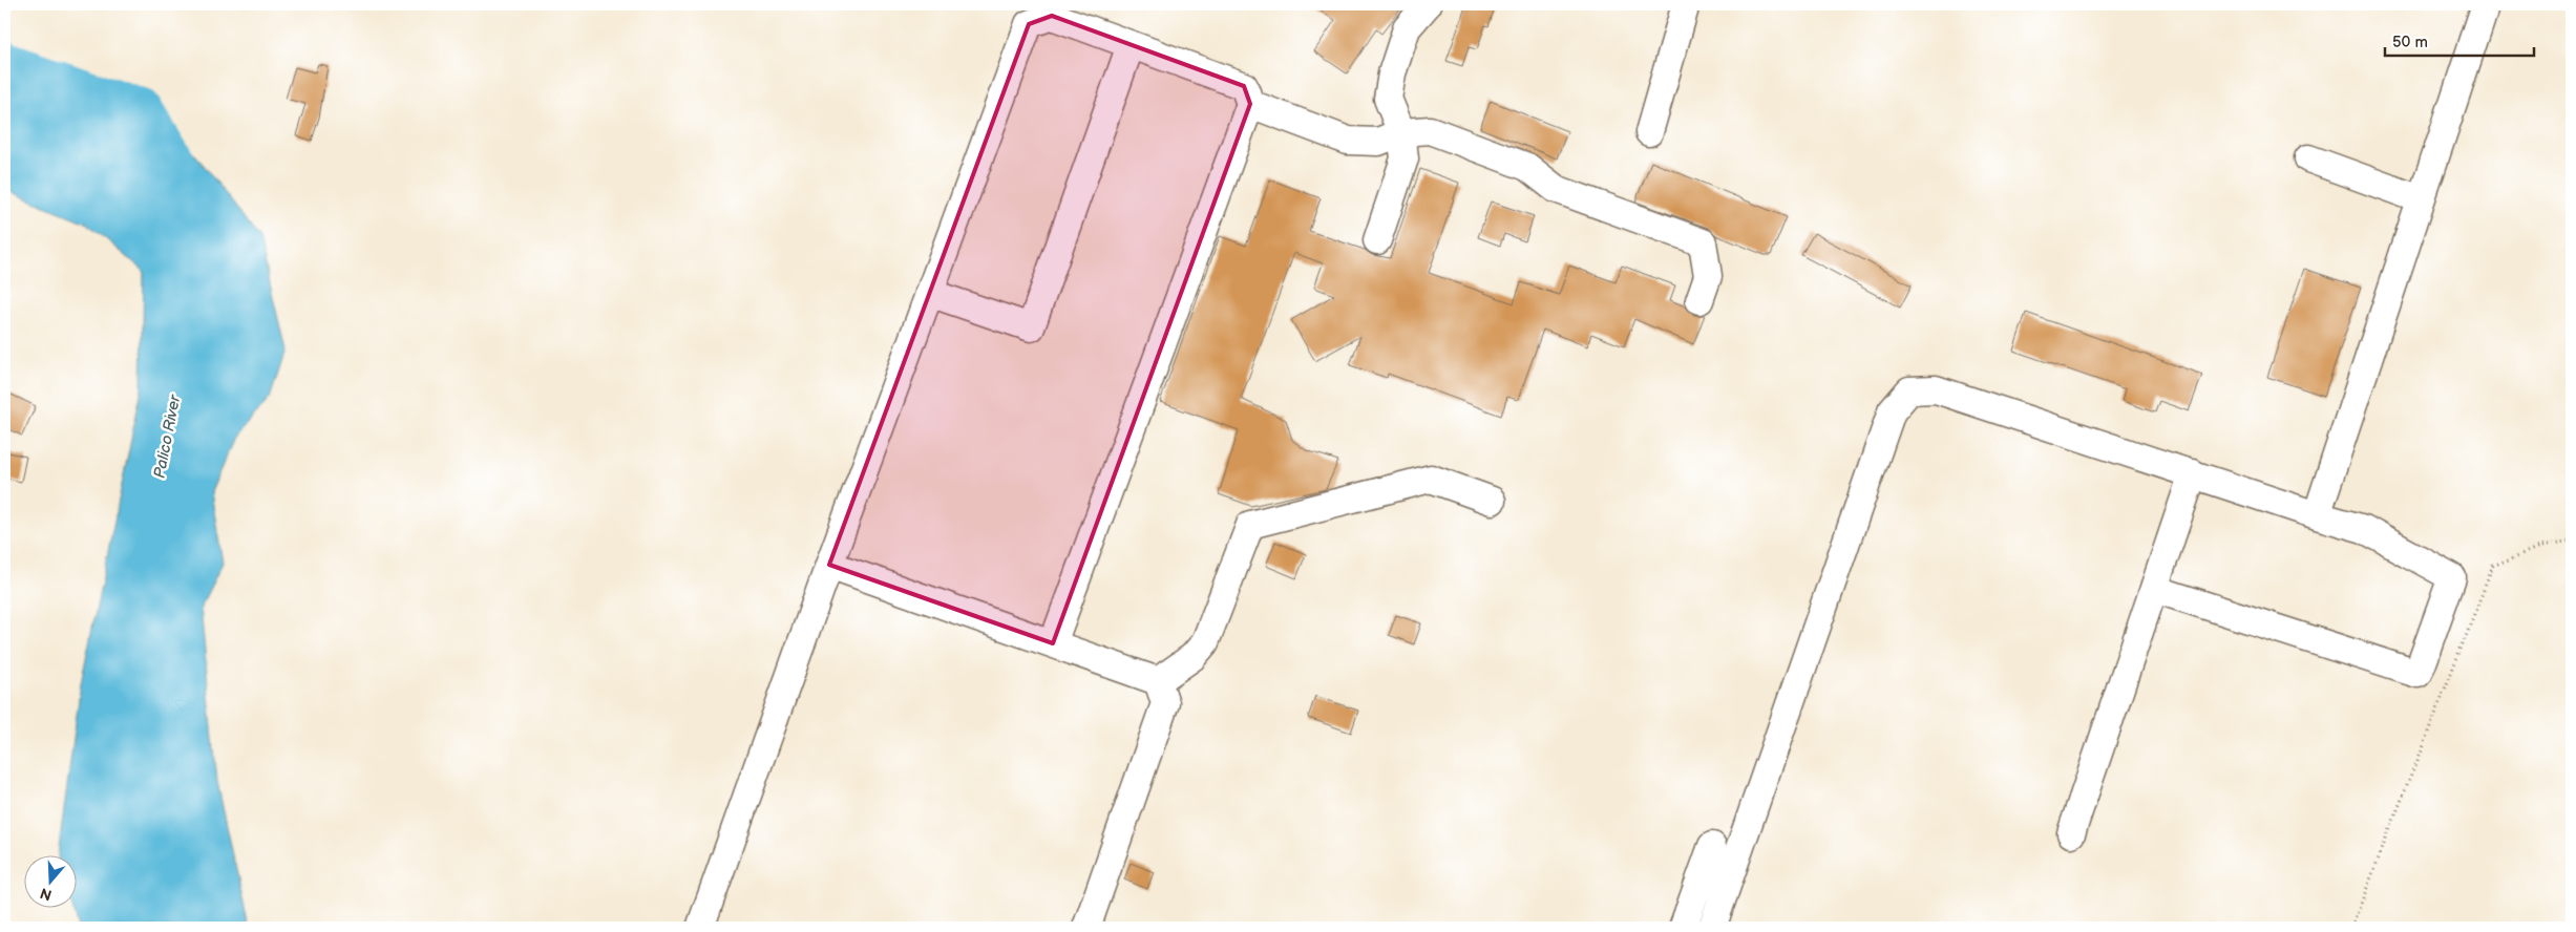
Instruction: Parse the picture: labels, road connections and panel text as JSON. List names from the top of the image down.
{
  "water": ["Palico River"],
  "scale_bar": "50 m",
  "north": "bottom"
}
